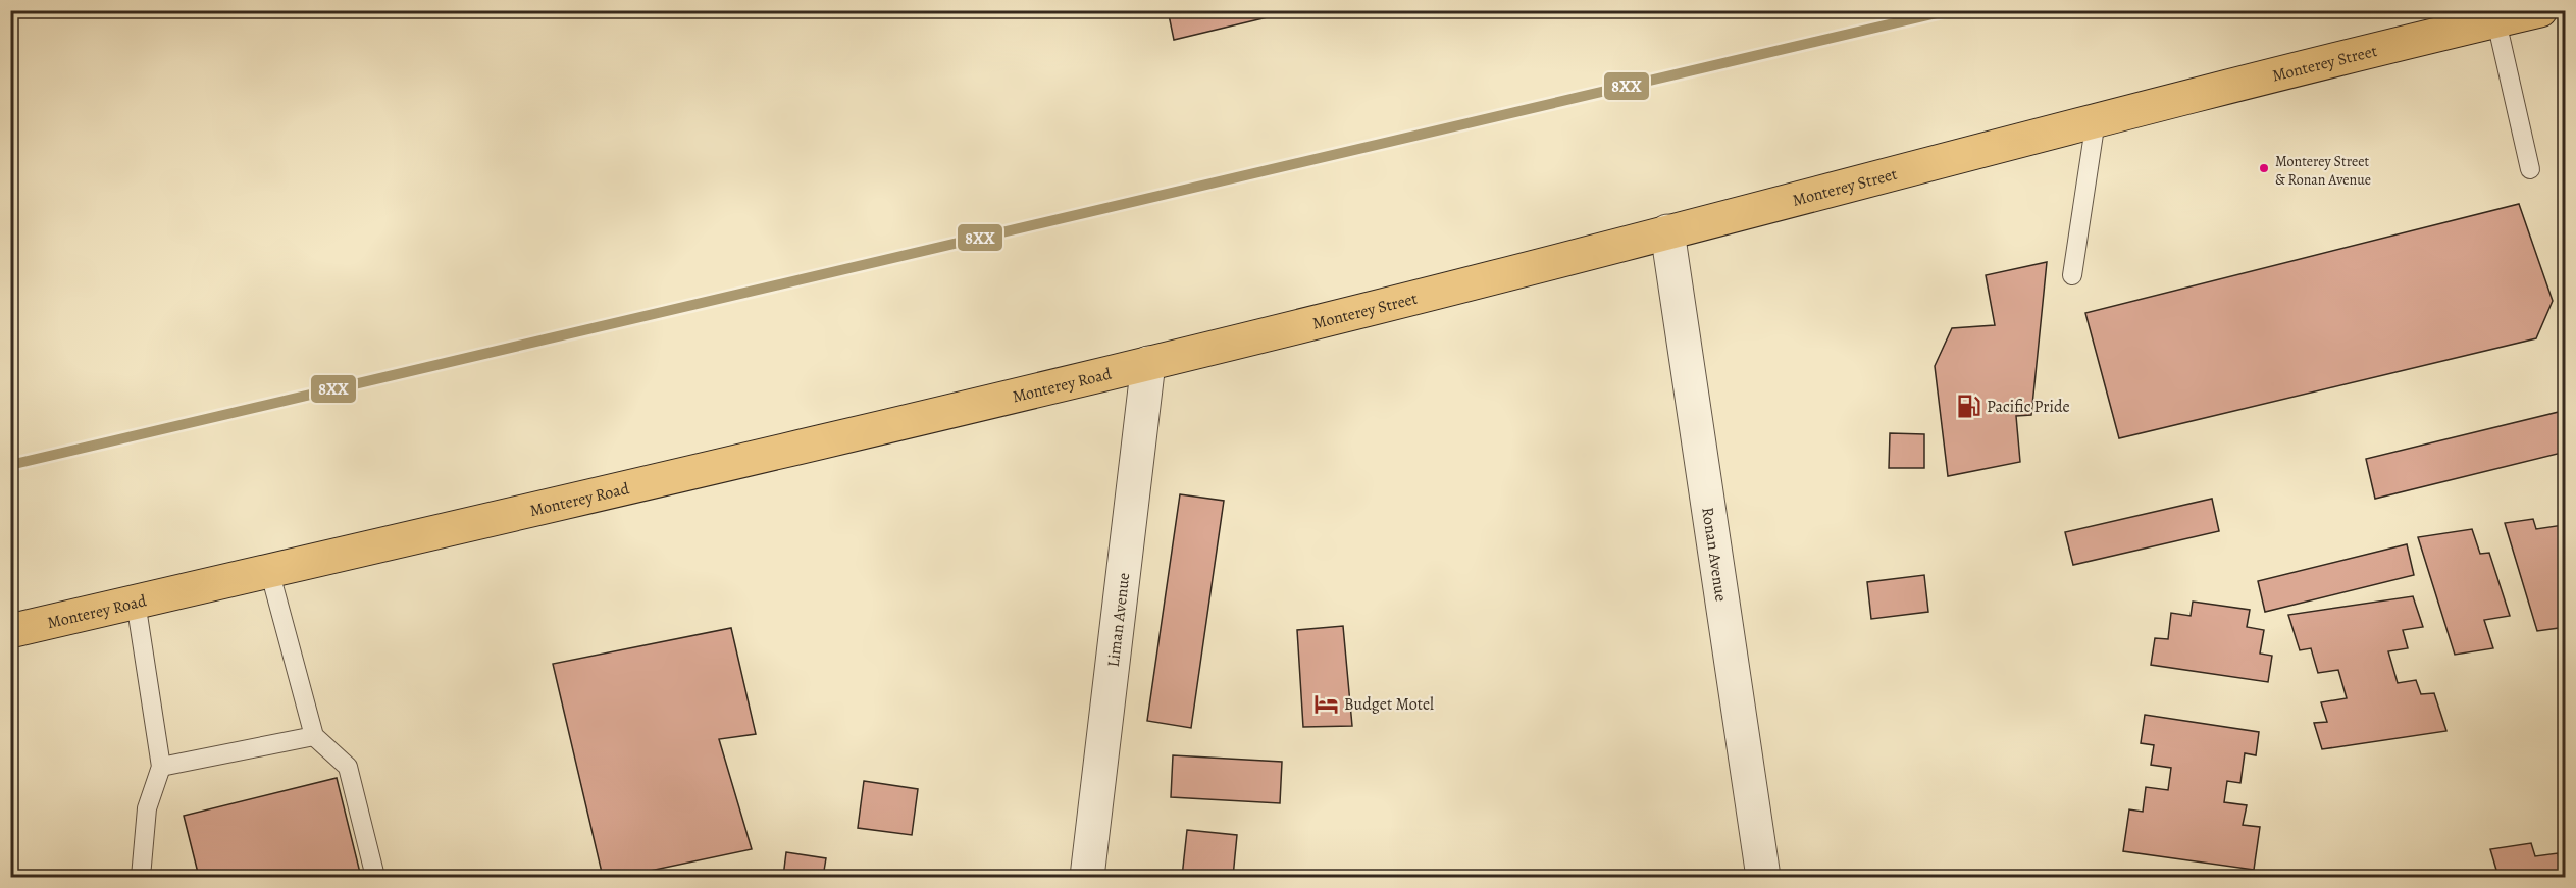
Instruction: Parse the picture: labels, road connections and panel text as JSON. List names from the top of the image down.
{
  "streets": {
    "main road": ["Monterey Street", "Monterey Road"],
    "street": ["Ronan Avenue", "Liman Avenue"]
  },
  "crossings": [
    ["Monterey Street", "Monterey Road"],
    ["Monterey Street", "Ronan Avenue"],
    ["Monterey Street", "Liman Avenue"],
    ["Monterey Road", "Liman Avenue"]
  ],
  "places": {
    "other": ["Monterey Street & Ronan Avenue"],
    "fuel station": ["Pacific Pride"],
    "hotel": ["Budget Motel"]
  },
  "lines": ["transit line 8XX"]
}
